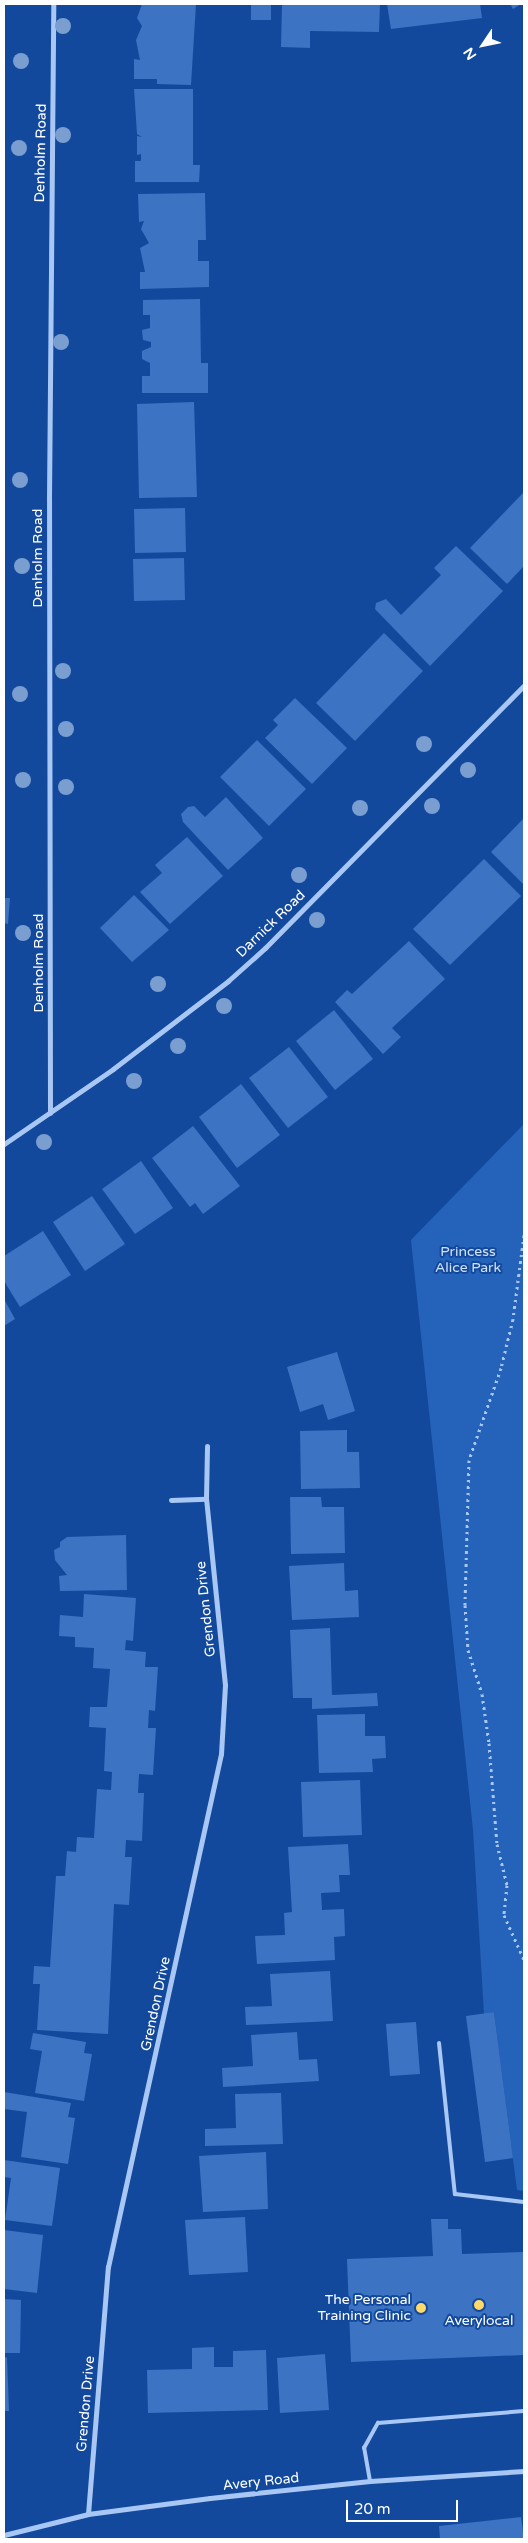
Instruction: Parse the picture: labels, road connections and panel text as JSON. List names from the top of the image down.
{
  "streets": {
    "street": [
      "Denholm Road",
      "Darnick Road",
      "Grendon Drive",
      "Avery Road"
    ]
  },
  "crossings": [
    ["Denholm Road", "Darnick Road"],
    ["Grendon Drive", "Avery Road"]
  ],
  "parks": ["Princess Alice Park"],
  "places": ["Averylocal", "The Personal Training Clinic"],
  "scale_bar": "20 m",
  "north": "bottom left"
}
